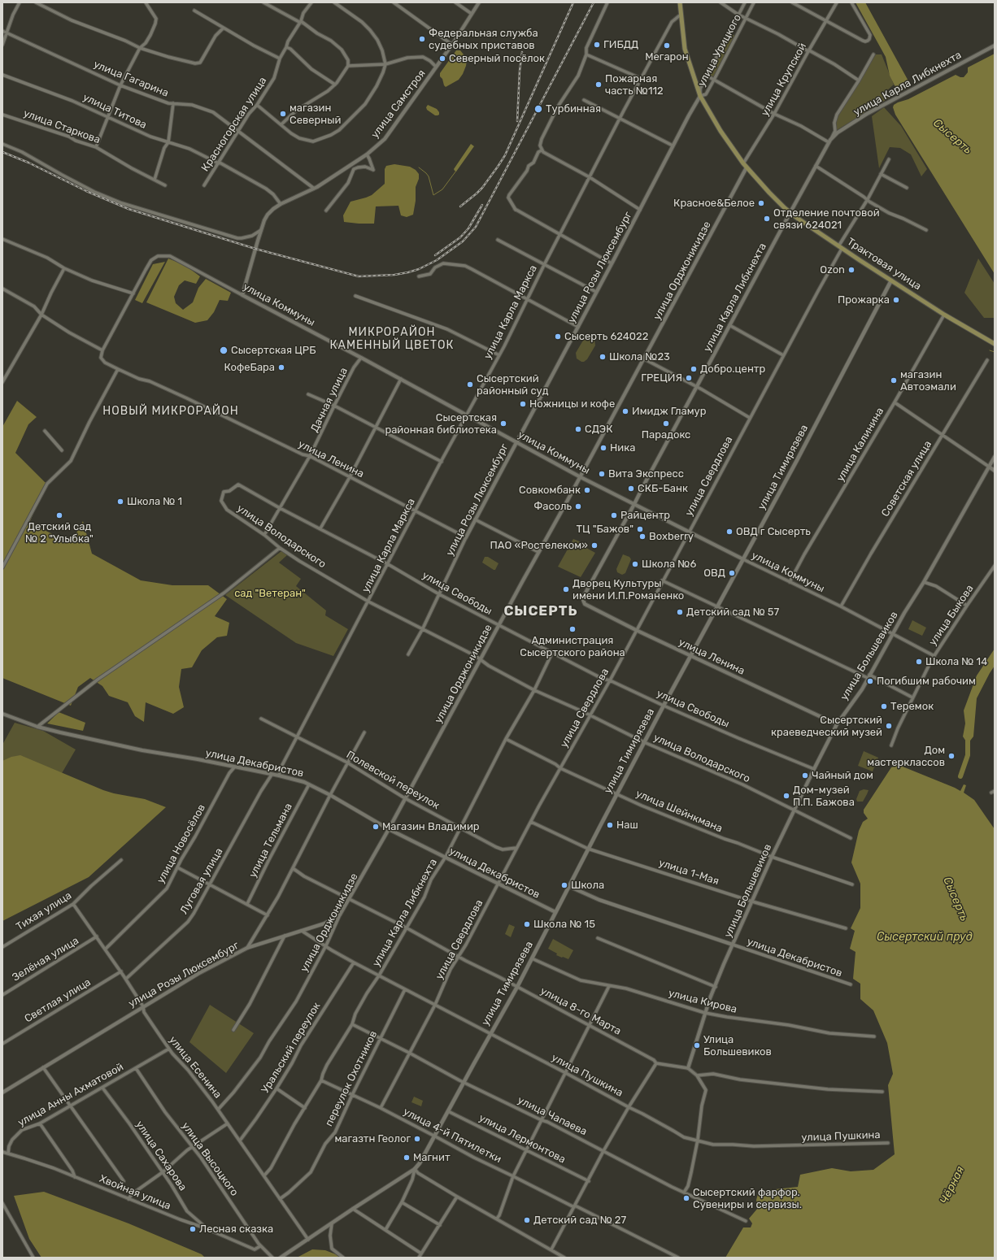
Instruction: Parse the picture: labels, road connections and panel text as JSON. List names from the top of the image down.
{
  "streets": {
    "main road": ["Трактовая улица", "улица Тимирязева"],
    "street": [
      "улица Урицкого",
      "улица Гагарина",
      "улица Крупской",
      "улица Карла Либкнехта",
      "улица Самстроя",
      "улица Титова",
      "Красногорская улица",
      "улица Старкова",
      "улица Розы Люксембург",
      "улица Орджоникидзе",
      "улица Коммуны",
      "улица Карла Маркса",
      "Дачная улица",
      "улица Калинина",
      "улица Ленина",
      "улица Свердлова",
      "Советская улица",
      "улица Володарского",
      "улица Свободы",
      "улица Быкова",
      "улица Большевиков",
      "улица Декабристов",
      "Полевской переулок",
      "улица Шейнкмана",
      "улица Тельмана",
      "улица Новосёлов",
      "улица 1-Мая",
      "Луговая улица",
      "Тихая улица",
      "Зелёная улица",
      "Светлая улица",
      "улица Кирова",
      "улица 8-го Марта",
      "Уральский переулок",
      "улица Есенина",
      "улица Пушкина",
      "переулок Охотников",
      "улица Анны Ахматовой",
      "улица Чапаева",
      "улица 4-й Пятилетки",
      "улица Лермонтова",
      "улица Сахарова",
      "улица Высоцкого",
      "Хвойная улица"
    ]
  },
  "crossings": [
    ["улица Урицкого", "Трактовая улица"],
    ["улица Урицкого", "улица Розы Люксембург"],
    ["улица Гагарина", "улица Самстроя"],
    ["улица Гагарина", "Красногорская улица"],
    ["улица Крупской", "Трактовая улица"],
    ["улица Карла Либкнехта", "Трактовая улица"],
    ["улица Карла Либкнехта", "улица Коммуны"],
    ["улица Карла Либкнехта", "улица Ленина"],
    ["улица Карла Либкнехта", "улица Володарского"],
    ["улица Карла Либкнехта", "улица Свободы"],
    ["улица Карла Либкнехта", "улица Декабристов"],
    ["улица Карла Либкнехта", "Полевской переулок"],
    ["улица Карла Либкнехта", "улица Шейнкмана"],
    ["улица Карла Либкнехта", "улица 8-го Марта"],
    ["улица Карла Либкнехта", "улица Есенина"],
    ["улица Карла Либкнехта", "улица Пушкина"],
    ["улица Карла Либкнехта", "улица Чапаева"],
    ["улица Карла Либкнехта", "улица 4-й Пятилетки"],
    ["улица Самстроя", "улица Титова"],
    ["улица Самстроя", "улица Коммуны"],
    ["улица Титова", "Красногорская улица"],
    ["Трактовая улица", "улица Розы Люксембург"],
    ["Трактовая улица", "улица Орджоникидзе"],
    ["Трактовая улица", "улица Карла Маркса"],
    ["Трактовая улица", "улица Калинина"],
    ["Трактовая улица", "улица Тимирязева"],
    ["Трактовая улица", "улица Свердлова"],
    ["улица Розы Люксембург", "улица Коммуны"],
    ["улица Розы Люксембург", "улица Ленина"],
    ["улица Розы Люксембург", "улица Володарского"],
    ["улица Розы Люксембург", "улица Свободы"],
    ["улица Розы Люксембург", "улица Декабристов"],
    ["улица Розы Люксембург", "Полевской переулок"],
    ["улица Розы Люксембург", "улица 8-го Марта"],
    ["улица Розы Люксембург", "улица Есенина"],
    ["улица Орджоникидзе", "улица Коммуны"],
    ["улица Орджоникидзе", "улица Володарского"],
    ["улица Орджоникидзе", "улица Свободы"],
    ["улица Орджоникидзе", "улица Декабристов"],
    ["улица Орджоникидзе", "Полевской переулок"],
    ["улица Орджоникидзе", "улица 8-го Марта"],
    ["улица Орджоникидзе", "улица Есенина"],
    ["улица Орджоникидзе", "улица Пушкина"],
    ["улица Коммуны", "улица Карла Маркса"],
    ["улица Коммуны", "Дачная улица"],
    ["улица Коммуны", "улица Калинина"],
    ["улица Коммуны", "улица Тимирязева"],
    ["улица Коммуны", "улица Свердлова"],
    ["улица Коммуны", "Советская улица"],
    ["улица Коммуны", "улица Быкова"],
    ["улица Коммуны", "улица Большевиков"],
    ["улица Карла Маркса", "улица Ленина"],
    ["улица Карла Маркса", "улица Володарского"],
    ["улица Карла Маркса", "улица Свободы"],
    ["улица Карла Маркса", "улица Декабристов"],
    ["улица Карла Маркса", "Полевской переулок"],
    ["Дачная улица", "улица Ленина"],
    ["Дачная улица", "улица Володарского"],
    ["Дачная улица", "улица Свободы"],
    ["улица Ленина", "улица Тимирязева"],
    ["улица Ленина", "улица Свердлова"],
    ["улица Ленина", "улица Большевиков"],
    ["улица Тимирязева", "улица Володарского"],
    ["улица Тимирязева", "улица Свободы"],
    ["улица Тимирязева", "улица Декабристов"],
    ["улица Тимирязева", "улица Шейнкмана"],
    ["улица Тимирязева", "улица 1-Мая"],
    ["улица Тимирязева", "улица Кирова"],
    ["улица Тимирязева", "улица 8-го Марта"],
    ["улица Тимирязева", "улица Пушкина"],
    ["улица Тимирязева", "улица Чапаева"],
    ["улица Тимирязева", "улица 4-й Пятилетки"],
    ["улица Тимирязева", "улица Лермонтова"],
    ["улица Свердлова", "улица Володарского"],
    ["улица Свердлова", "улица Свободы"],
    ["улица Свердлова", "улица Декабристов"],
    ["улица Свердлова", "Полевской переулок"],
    ["улица Свердлова", "улица Шейнкмана"],
    ["улица Свердлова", "улица 1-Мая"],
    ["улица Свердлова", "улица 8-го Марта"],
    ["улица Свердлова", "улица Пушкина"],
    ["улица Свердлова", "улица Чапаева"],
    ["улица Свердлова", "улица 4-й Пятилетки"],
    ["улица Володарского", "улица Свободы"],
    ["улица Володарского", "улица Большевиков"],
    ["улица Свободы", "улица Большевиков"],
    ["улица Большевиков", "улица Декабристов"],
    ["улица Большевиков", "улица Шейнкмана"],
    ["улица Большевиков", "улица 1-Мая"],
    ["улица Большевиков", "улица Кирова"],
    ["улица Большевиков", "улица 8-го Марта"],
    ["улица Декабристов", "улица Тельмана"],
    ["улица Декабристов", "улица Новосёлов"],
    ["улица Декабристов", "Луговая улица"],
    ["улица Новосёлов", "улица Есенина"],
    ["Луговая улица", "улица Есенина"],
    ["Тихая улица", "улица Есенина"],
    ["Зелёная улица", "улица Есенина"],
    ["Светлая улица", "улица Есенина"],
    ["Уральский переулок", "улица Есенина"],
    ["Уральский переулок", "улица Пушкина"],
    ["улица Есенина", "переулок Охотников"],
    ["улица Есенина", "улица Анны Ахматовой"],
    ["улица Пушкина", "переулок Охотников"],
    ["переулок Охотников", "улица Чапаева"],
    ["переулок Охотников", "улица 4-й Пятилетки"],
    ["улица Анны Ахматовой", "улица Сахарова"],
    ["улица Анны Ахматовой", "улица Высоцкого"],
    ["улица Анны Ахматовой", "Хвойная улица"],
    ["улица Сахарова", "Хвойная улица"],
    ["улица Высоцкого", "Хвойная улица"]
  ],
  "districts": ["МИКРОРАЙОН КАМЕННЫЙ ЦВЕТОК", "НОВЫЙ МИКРОРАЙОН", "СЫСЕРТЬ"],
  "water": ["Сысерть", "Сысертский пруд", "Чёрная"],
  "parks": ["сад \"Ветеран\""],
  "places": [
    "Федеральная служба судебных приставов",
    "ГИБДД",
    "Мегарон",
    "Северный посёлок",
    "Пожарная часть №112",
    "Турбинная",
    "магазин Северный",
    "Красное&Белое",
    "Отделение почтовой связи 624021",
    "Ozon",
    "Прожарка",
    "Сысерть 624022",
    "Сысертская ЦРБ",
    "Школа №23",
    "КофеБара",
    "Добро.центр",
    "ГРЕЦИЯ",
    "магазин Автоэмали",
    "Сысертский районный суд",
    "Ножницы и кофе",
    "Имидж Гламур",
    "Сысертская районная библиотека",
    "Парадокс",
    "СДЭК",
    "Ника",
    "Вита Экспресс",
    "СКБ-Банк",
    "Совкомбанк",
    "Школа № 1",
    "Фасоль",
    "Детский сад № 2 \"Улыбка\"",
    "Райцентр",
    "ТЦ \"Бажов\"",
    "ОВД г Сысерть",
    "Boxberry",
    "ПАО «Ростелеком»",
    "Школа №6",
    "ОВД",
    "Дворец Культуры имени И.П.Романенко",
    "Детский сад № 57",
    "Администрация Сысертского района",
    "Школа № 14",
    "Погибшим рабочим",
    "Теремок",
    "Сысертский краеведческий музей",
    "Дом мастерклассов",
    "Чайный дом",
    "Дом-музей П.П. Бажова",
    "Наш",
    "Магазин Владимир",
    "Школа",
    "Школа № 15",
    "Улица Большевиков",
    "магазтн Геолог",
    "Магнит",
    "Сысертский фарфор. Сувениры и сервизы.",
    "Детский сад № 27",
    "Лесная сказка"
  ]
}
